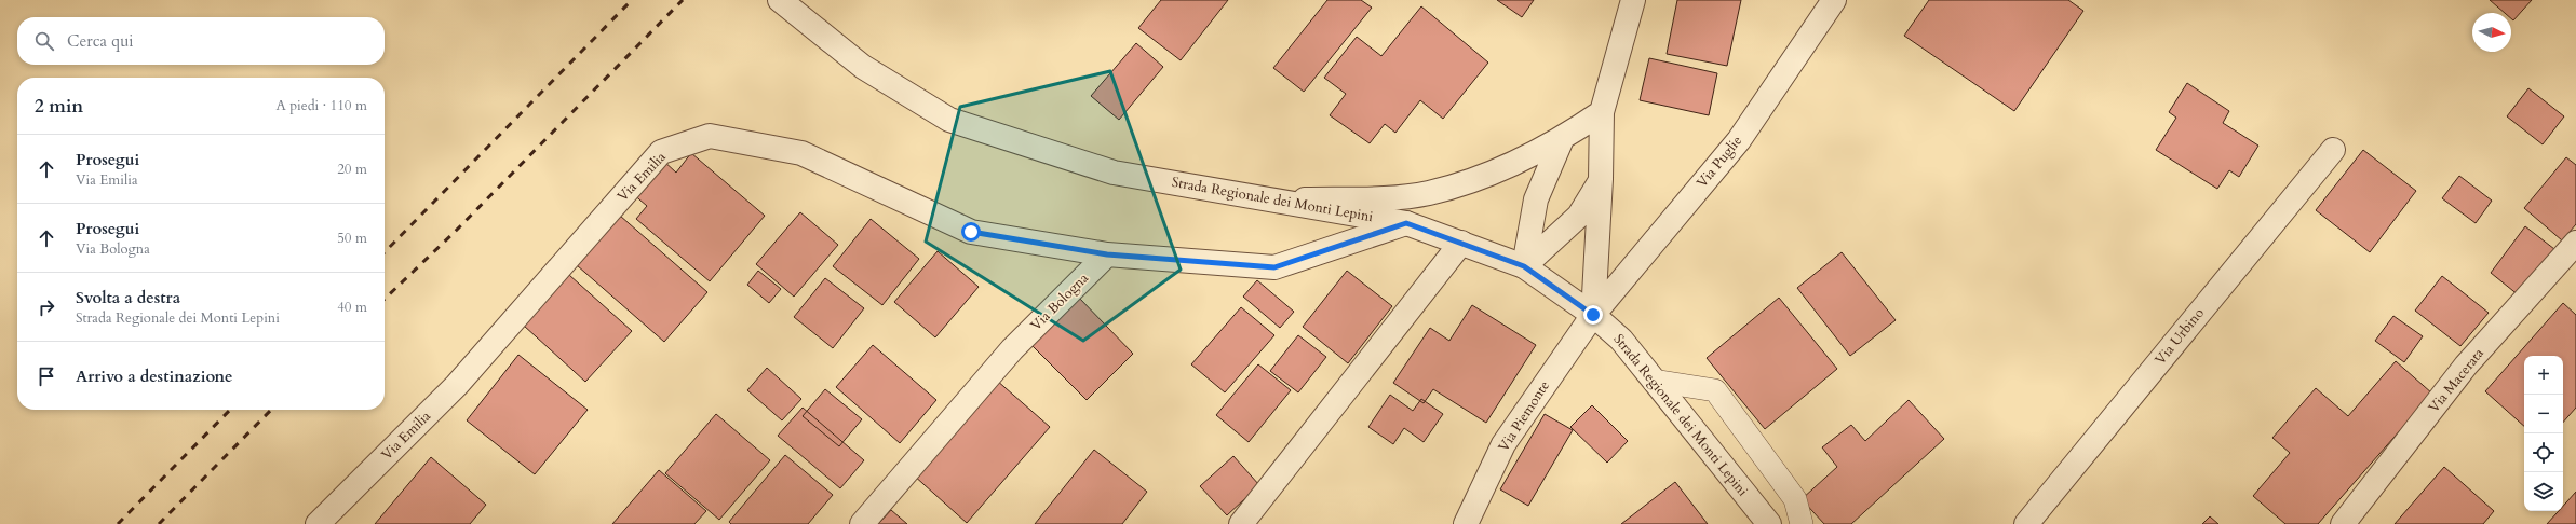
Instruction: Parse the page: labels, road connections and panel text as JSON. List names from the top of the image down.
{
  "streets": {
    "street": [
      "Via Puglie",
      "Via Emilia",
      "Strada Regionale dei Monti Lepini",
      "Via Bologna",
      "Via Urbino",
      "Via Macerata",
      "Via Piemonte"
    ]
  },
  "crossings": [
    ["Via Puglie", "Strada Regionale dei Monti Lepini"],
    ["Via Puglie", "Via Piemonte"],
    ["Via Emilia", "Via Bologna"],
    ["Strada Regionale dei Monti Lepini", "Via Piemonte"]
  ],
  "north": "right",
  "page": {
    "search": "Cerca qui",
    "heading": ["2 min", "A piedi · 110 m"],
    "list": [
      ["Prosegui", "Via Emilia", "20 m"],
      ["Prosegui", "Via Bologna", "50 m"],
      ["Svolta a destra", "Strada Regionale dei Monti Lepini", "40 m"],
      "Arrivo a destinazione"
    ],
    "map_buttons": ["+", "−"]
  }
}
